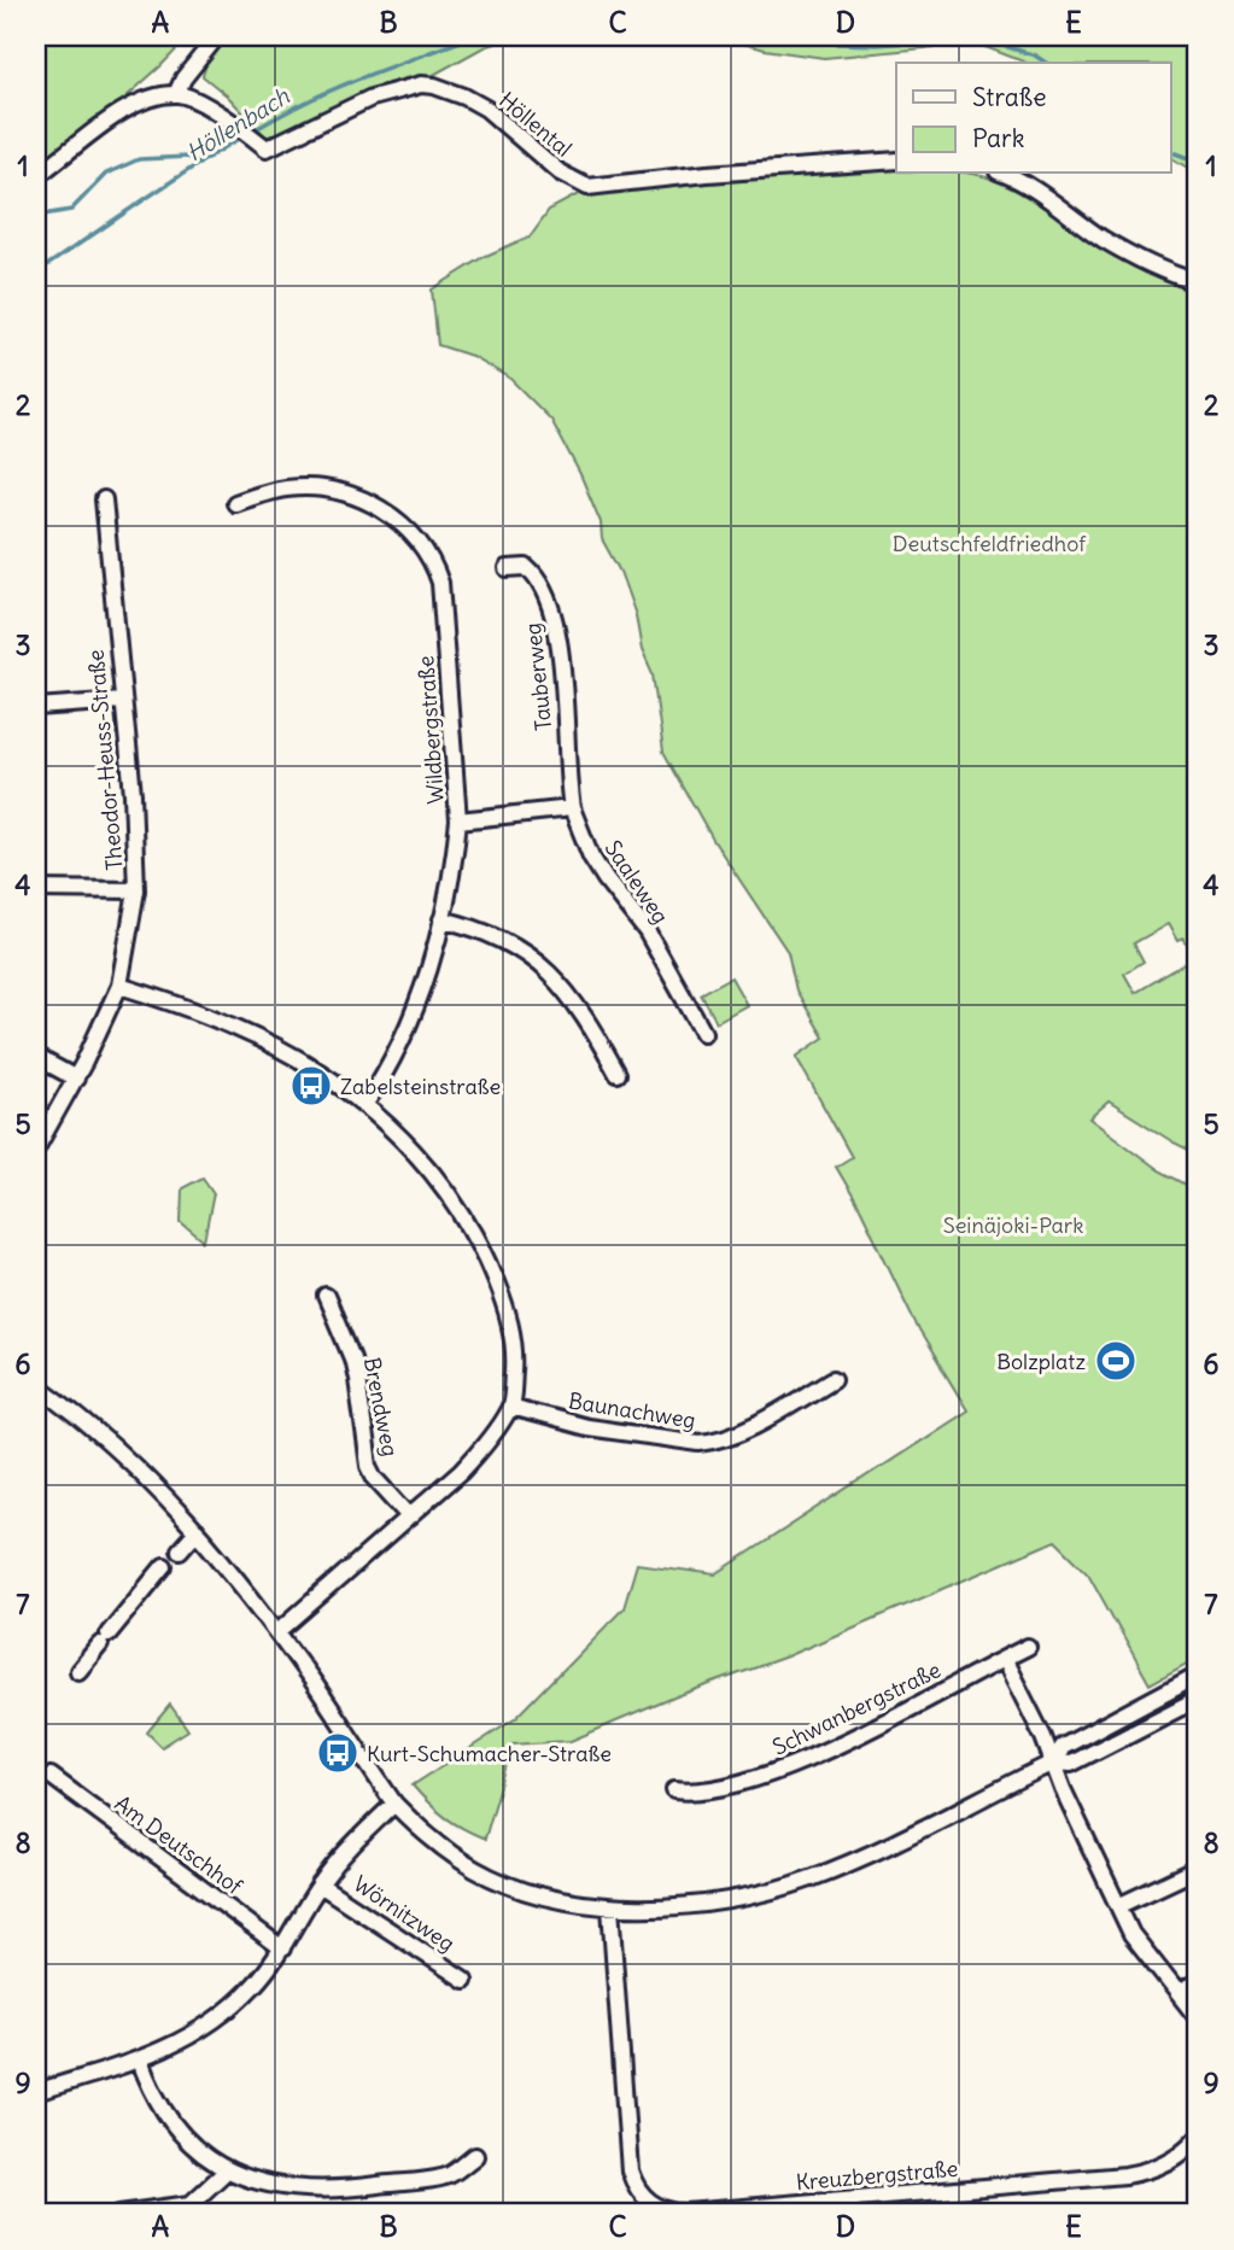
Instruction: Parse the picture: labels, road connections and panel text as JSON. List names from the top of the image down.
{
  "streets": {
    "street": [
      "Höllental",
      "Tauberweg",
      "Wildbergstraße",
      "Theodor-Heuss-Straße",
      "Saaleweg",
      "Brendweg",
      "Baunachweg",
      "Schwanbergstraße",
      "Am Deutschhof",
      "Wörnitzweg",
      "Kreuzbergstraße"
    ]
  },
  "crossings": [
    ["Tauberweg", "Saaleweg"]
  ],
  "water": ["Höllenbach"],
  "parks": ["Deutschfeldfriedhof", "Seinäjoki-Park"],
  "places": {
    "bus stop": ["Zabelsteinstraße", "Kurt-Schumacher-Straße"],
    "sports": ["Bolzplatz"]
  },
  "legend": ["Straße", "Park"],
  "grid": {
    "columns": [
      "A",
      "B",
      "C",
      "D",
      "E"
    ],
    "rows": [
      "1",
      "2",
      "3",
      "4",
      "5",
      "6",
      "7",
      "8",
      "9"
    ]
  }
}
